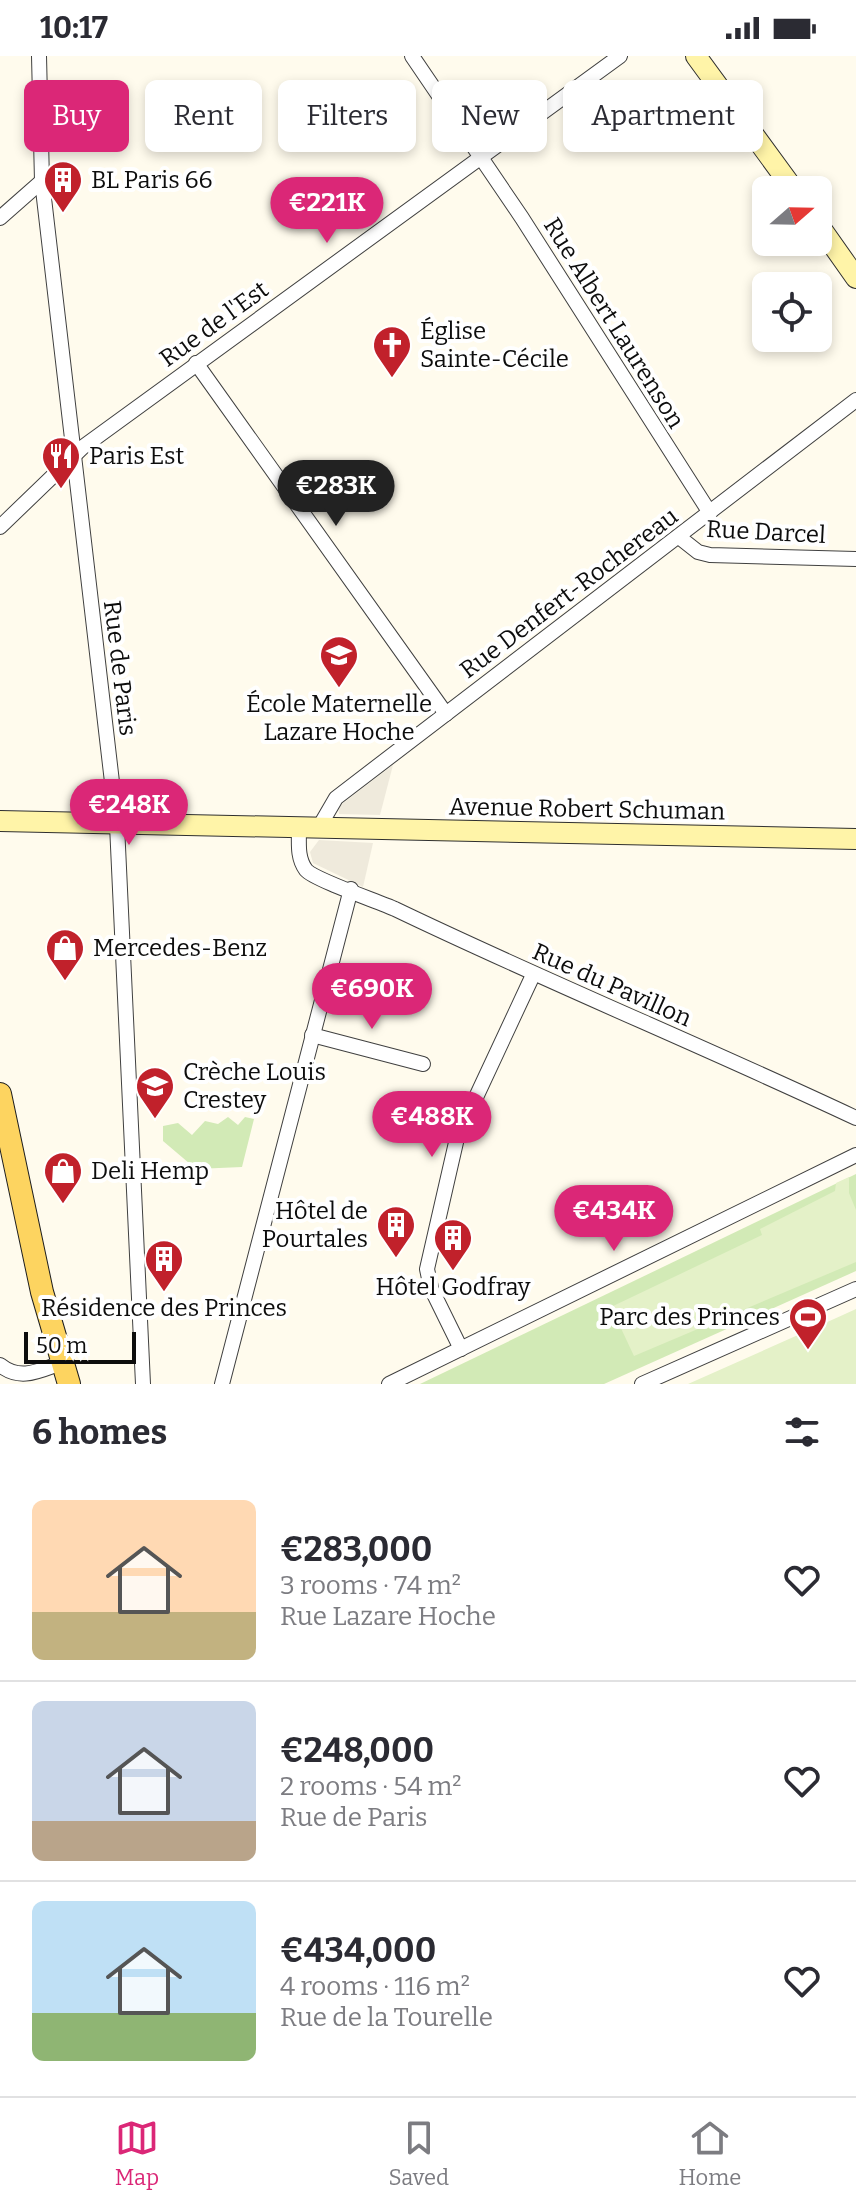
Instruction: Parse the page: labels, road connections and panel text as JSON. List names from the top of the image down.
{
  "streets": {
    "street": [
      "Rue Albert Laurenson",
      "Rue de l'Est",
      "Rue Darcel",
      "Rue Denfert-Rochereau",
      "Rue de Paris",
      "Avenue Robert Schuman",
      "Rue du Pavillon"
    ]
  },
  "crossings": [
    ["Rue Albert Laurenson", "Rue de l'Est"],
    ["Rue Albert Laurenson", "Rue Denfert-Rochereau"],
    ["Rue de l'Est", "Rue de Paris"],
    ["Rue Darcel", "Rue Denfert-Rochereau"],
    ["Rue Denfert-Rochereau", "Avenue Robert Schuman"],
    ["Rue Denfert-Rochereau", "Rue du Pavillon"],
    ["Rue de Paris", "Avenue Robert Schuman"],
    ["Avenue Robert Schuman", "Rue du Pavillon"]
  ],
  "places": {
    "building": [
      "BL Paris 66",
      "Hôtel de Pourtales",
      "Hôtel Godfray",
      "Résidence des Princes"
    ],
    "church": ["Église Sainte-Cécile"],
    "restaurant": ["Paris Est"],
    "school or university": ["École Maternelle Lazare Hoche", "Crèche Louis Crestey"],
    "shop": ["Mercedes-Benz", "Deli Hemp"],
    "sports": ["Parc des Princes"]
  },
  "scale_bar": "50 m",
  "north": "right",
  "page": {
    "status": "10:17",
    "chip": [
      "Buy",
      "Rent",
      "Filters",
      "New",
      "Apartment"
    ],
    "price": [
      "€221K",
      "€283K",
      "€248K",
      "€690K",
      "€488K",
      "€434K"
    ],
    "scale": "50 m",
    "heading": "6 homes",
    "list": [
      {
        "name": "€283,000",
        "note": "3 rooms · 74 m² · Rue Lazare Hoche"
      },
      {
        "name": "€248,000",
        "note": "2 rooms · 54 m² · Rue de Paris"
      },
      {
        "name": "€434,000",
        "note": "4 rooms · 116 m² · Rue de la Tourelle"
      }
    ],
    "tabs": ["Map", "Saved", "Home"]
  }
}
